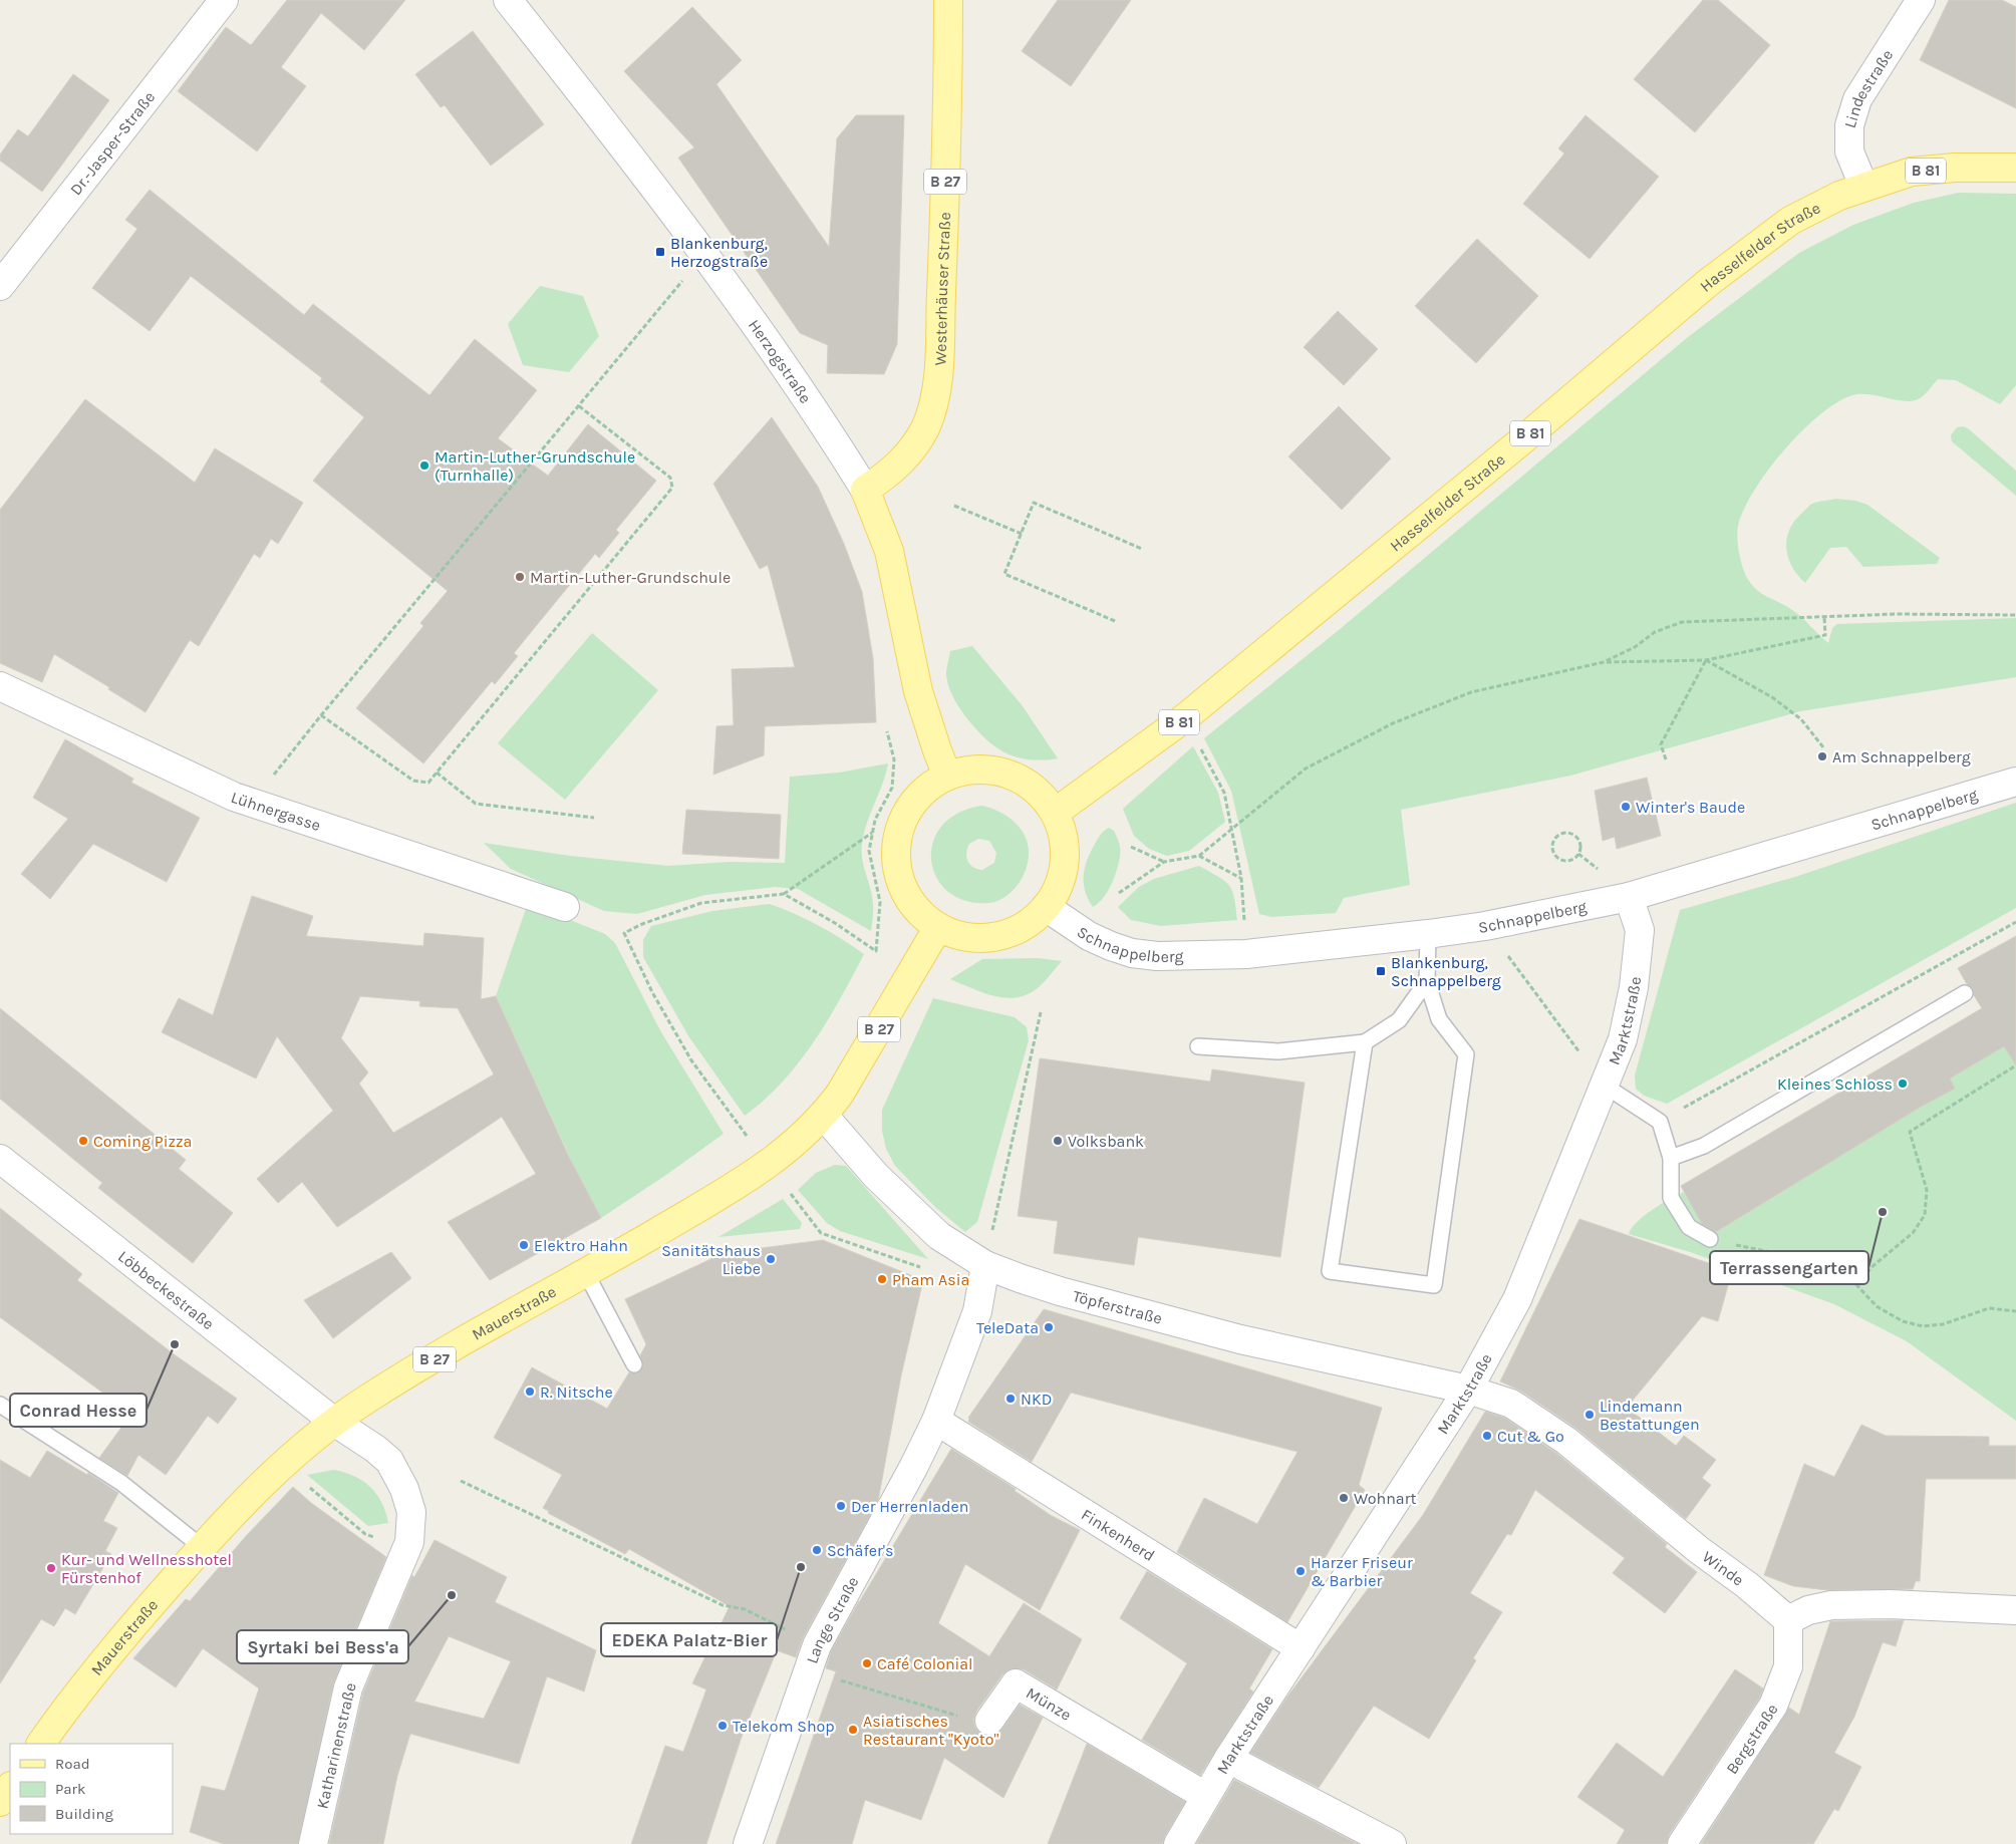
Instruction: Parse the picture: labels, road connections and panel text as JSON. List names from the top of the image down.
{
  "streets": {
    "main road": [
      "B 81",
      "B 27",
      "Hasselfelder Straße",
      "Westerhäuser Straße",
      "Herzogstraße",
      "Mauerstraße"
    ],
    "street": [
      "Lindestraße",
      "Dr.-Jasper-Straße",
      "Schnappelberg",
      "Lühnergasse",
      "Marktstraße",
      "Löbbeckestraße",
      "Töpferstraße",
      "Finkenherd",
      "Winde",
      "Lange Straße",
      "Münze",
      "Bergstraße",
      "Katharinenstraße"
    ]
  },
  "crossings": [
    ["Lindestraße", "Hasselfelder Straße"],
    ["Hasselfelder Straße", "Herzogstraße"],
    ["Hasselfelder Straße", "Schnappelberg"],
    ["Hasselfelder Straße", "Mauerstraße"],
    ["Westerhäuser Straße", "Herzogstraße"],
    ["Herzogstraße", "Schnappelberg"],
    ["Herzogstraße", "Mauerstraße"],
    ["Schnappelberg", "Marktstraße"],
    ["Schnappelberg", "Mauerstraße"],
    ["Marktstraße", "Töpferstraße"],
    ["Marktstraße", "Finkenherd"],
    ["Marktstraße", "Winde"],
    ["Marktstraße", "Münze"],
    ["Löbbeckestraße", "Mauerstraße"],
    ["Löbbeckestraße", "Katharinenstraße"],
    ["Töpferstraße", "Mauerstraße"],
    ["Töpferstraße", "Winde"],
    ["Töpferstraße", "Lange Straße"],
    ["Mauerstraße", "Katharinenstraße"],
    ["Finkenherd", "Lange Straße"],
    ["Winde", "Bergstraße"]
  ],
  "places": {
    "transit": ["Blankenburg, Herzogstraße", "Blankenburg, Schnappelberg"],
    "other": [
      "Martin-Luther-Grundschule (Turnhalle)",
      "Martin-Luther-Grundschule",
      "Am Schnappelberg",
      "Winter's Baude",
      "Kleines Schloss",
      "Coming Pizza",
      "Volksbank",
      "Terrassengarten",
      "Elektro Hahn",
      "Sanitätshaus Liebe",
      "Pham Asia",
      "TeleData",
      "Conrad Hesse",
      "R. Nitsche",
      "NKD",
      "Lindemann Bestattungen",
      "Cut & Go",
      "Wohnart",
      "Der Herrenladen",
      "Schäfer's",
      "EDEKA Palatz-Bier",
      "Kur- und Wellnesshotel Fürstenhof",
      "Harzer Friseur & Barbier",
      "Syrtaki bei Bess'a",
      "Café Colonial",
      "Telekom Shop",
      "Asiatisches Restaurant \"Kyoto\""
    ]
  },
  "legend": ["Road", "Park", "Building"]
}
